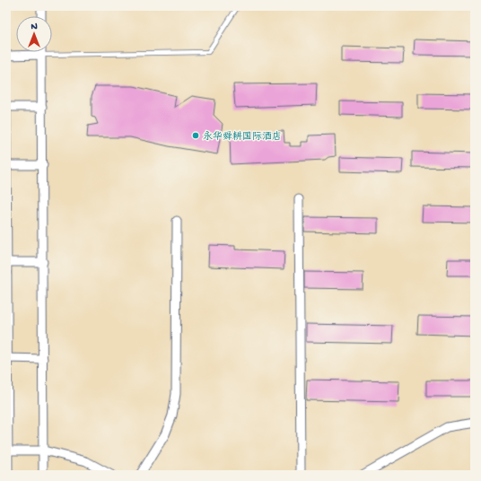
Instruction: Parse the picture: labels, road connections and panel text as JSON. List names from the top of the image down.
{
  "places": ["永华舜耕国际酒店"],
  "north": "top"
}
